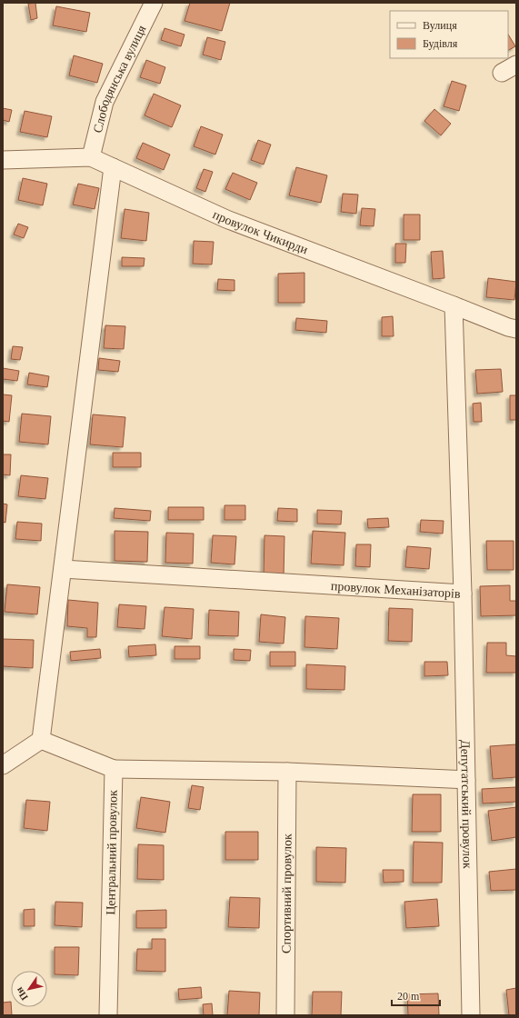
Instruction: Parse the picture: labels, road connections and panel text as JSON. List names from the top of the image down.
{
  "streets": {
    "street": [
      "Слободянська вулиця",
      "провулок Чикирди",
      "провулок Механізаторів",
      "Депутатський провулок",
      "Центральний провулок",
      "Спортивний провулок"
    ]
  },
  "crossings": [
    ["Слободянська вулиця", "провулок Чикирди"],
    ["провулок Чикирди", "провулок Механізаторів"],
    ["провулок Механізаторів", "Депутатський провулок"]
  ],
  "legend": ["Вулиця", "Будівля"],
  "scale_bar": "20 m",
  "north": "bottom left"
}
